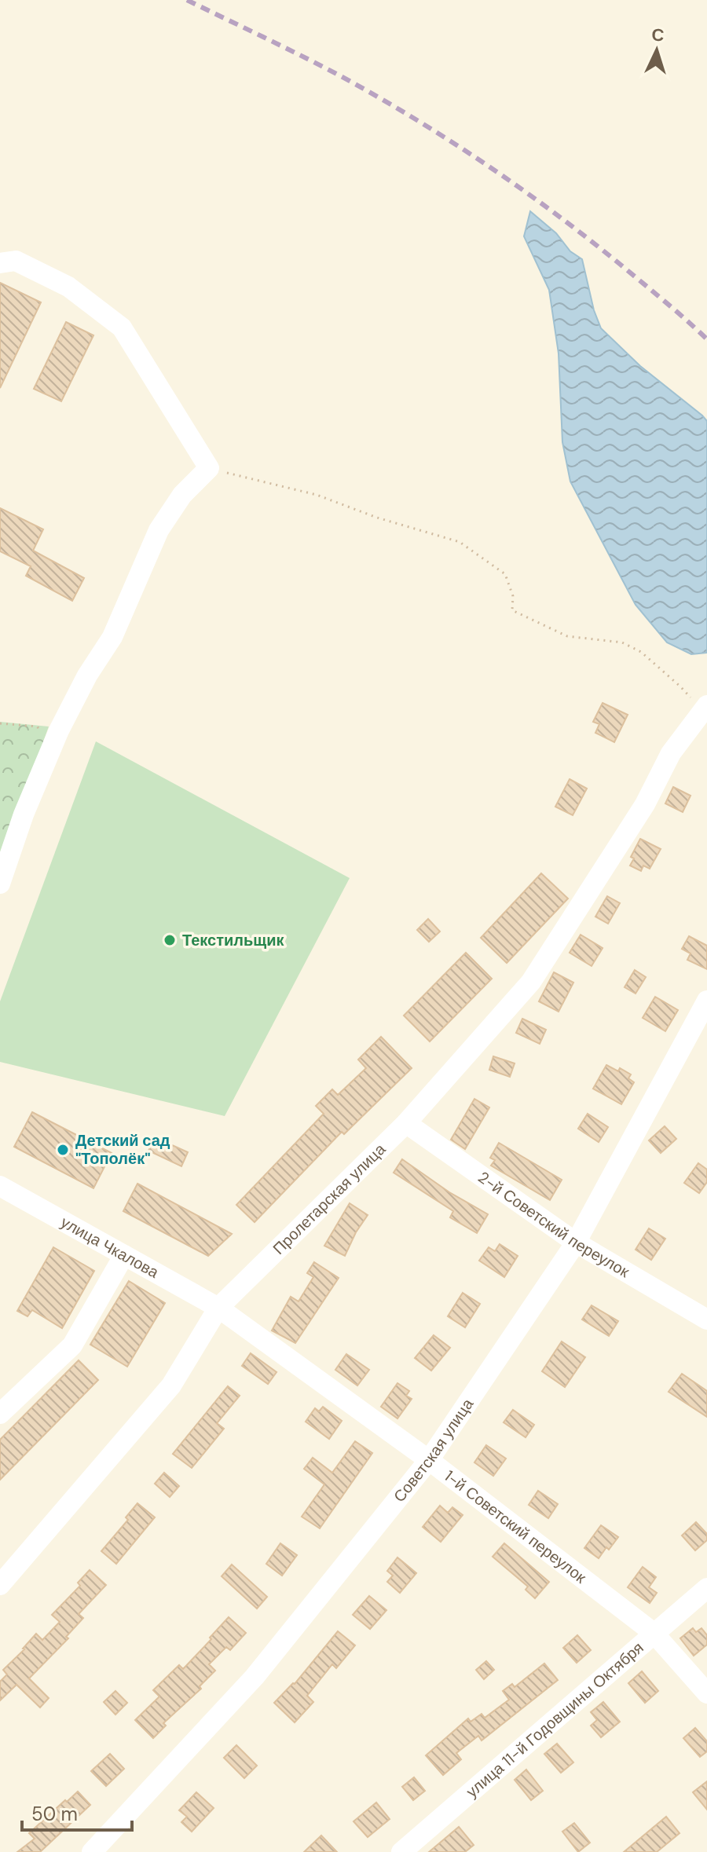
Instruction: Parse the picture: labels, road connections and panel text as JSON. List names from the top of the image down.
{
  "streets": {
    "street": [
      "Пролетарская улица",
      "2-й Советский переулок",
      "улица Чкалова",
      "Советская улица",
      "1-й Советский переулок",
      "улица 11-й Годовщины Октября"
    ]
  },
  "crossings": [
    ["Пролетарская улица", "2-й Советский переулок"],
    ["Пролетарская улица", "улица Чкалова"],
    ["Пролетарская улица", "1-й Советский переулок"],
    ["2-й Советский переулок", "Советская улица"],
    ["улица Чкалова", "1-й Советский переулок"],
    ["Советская улица", "1-й Советский переулок"],
    ["1-й Советский переулок", "улица 11-й Годовщины Октября"]
  ],
  "places": ["Текстильщик", "Детский сад \"Тополёк\""],
  "scale_bar": "50 m",
  "north": "top"
}
